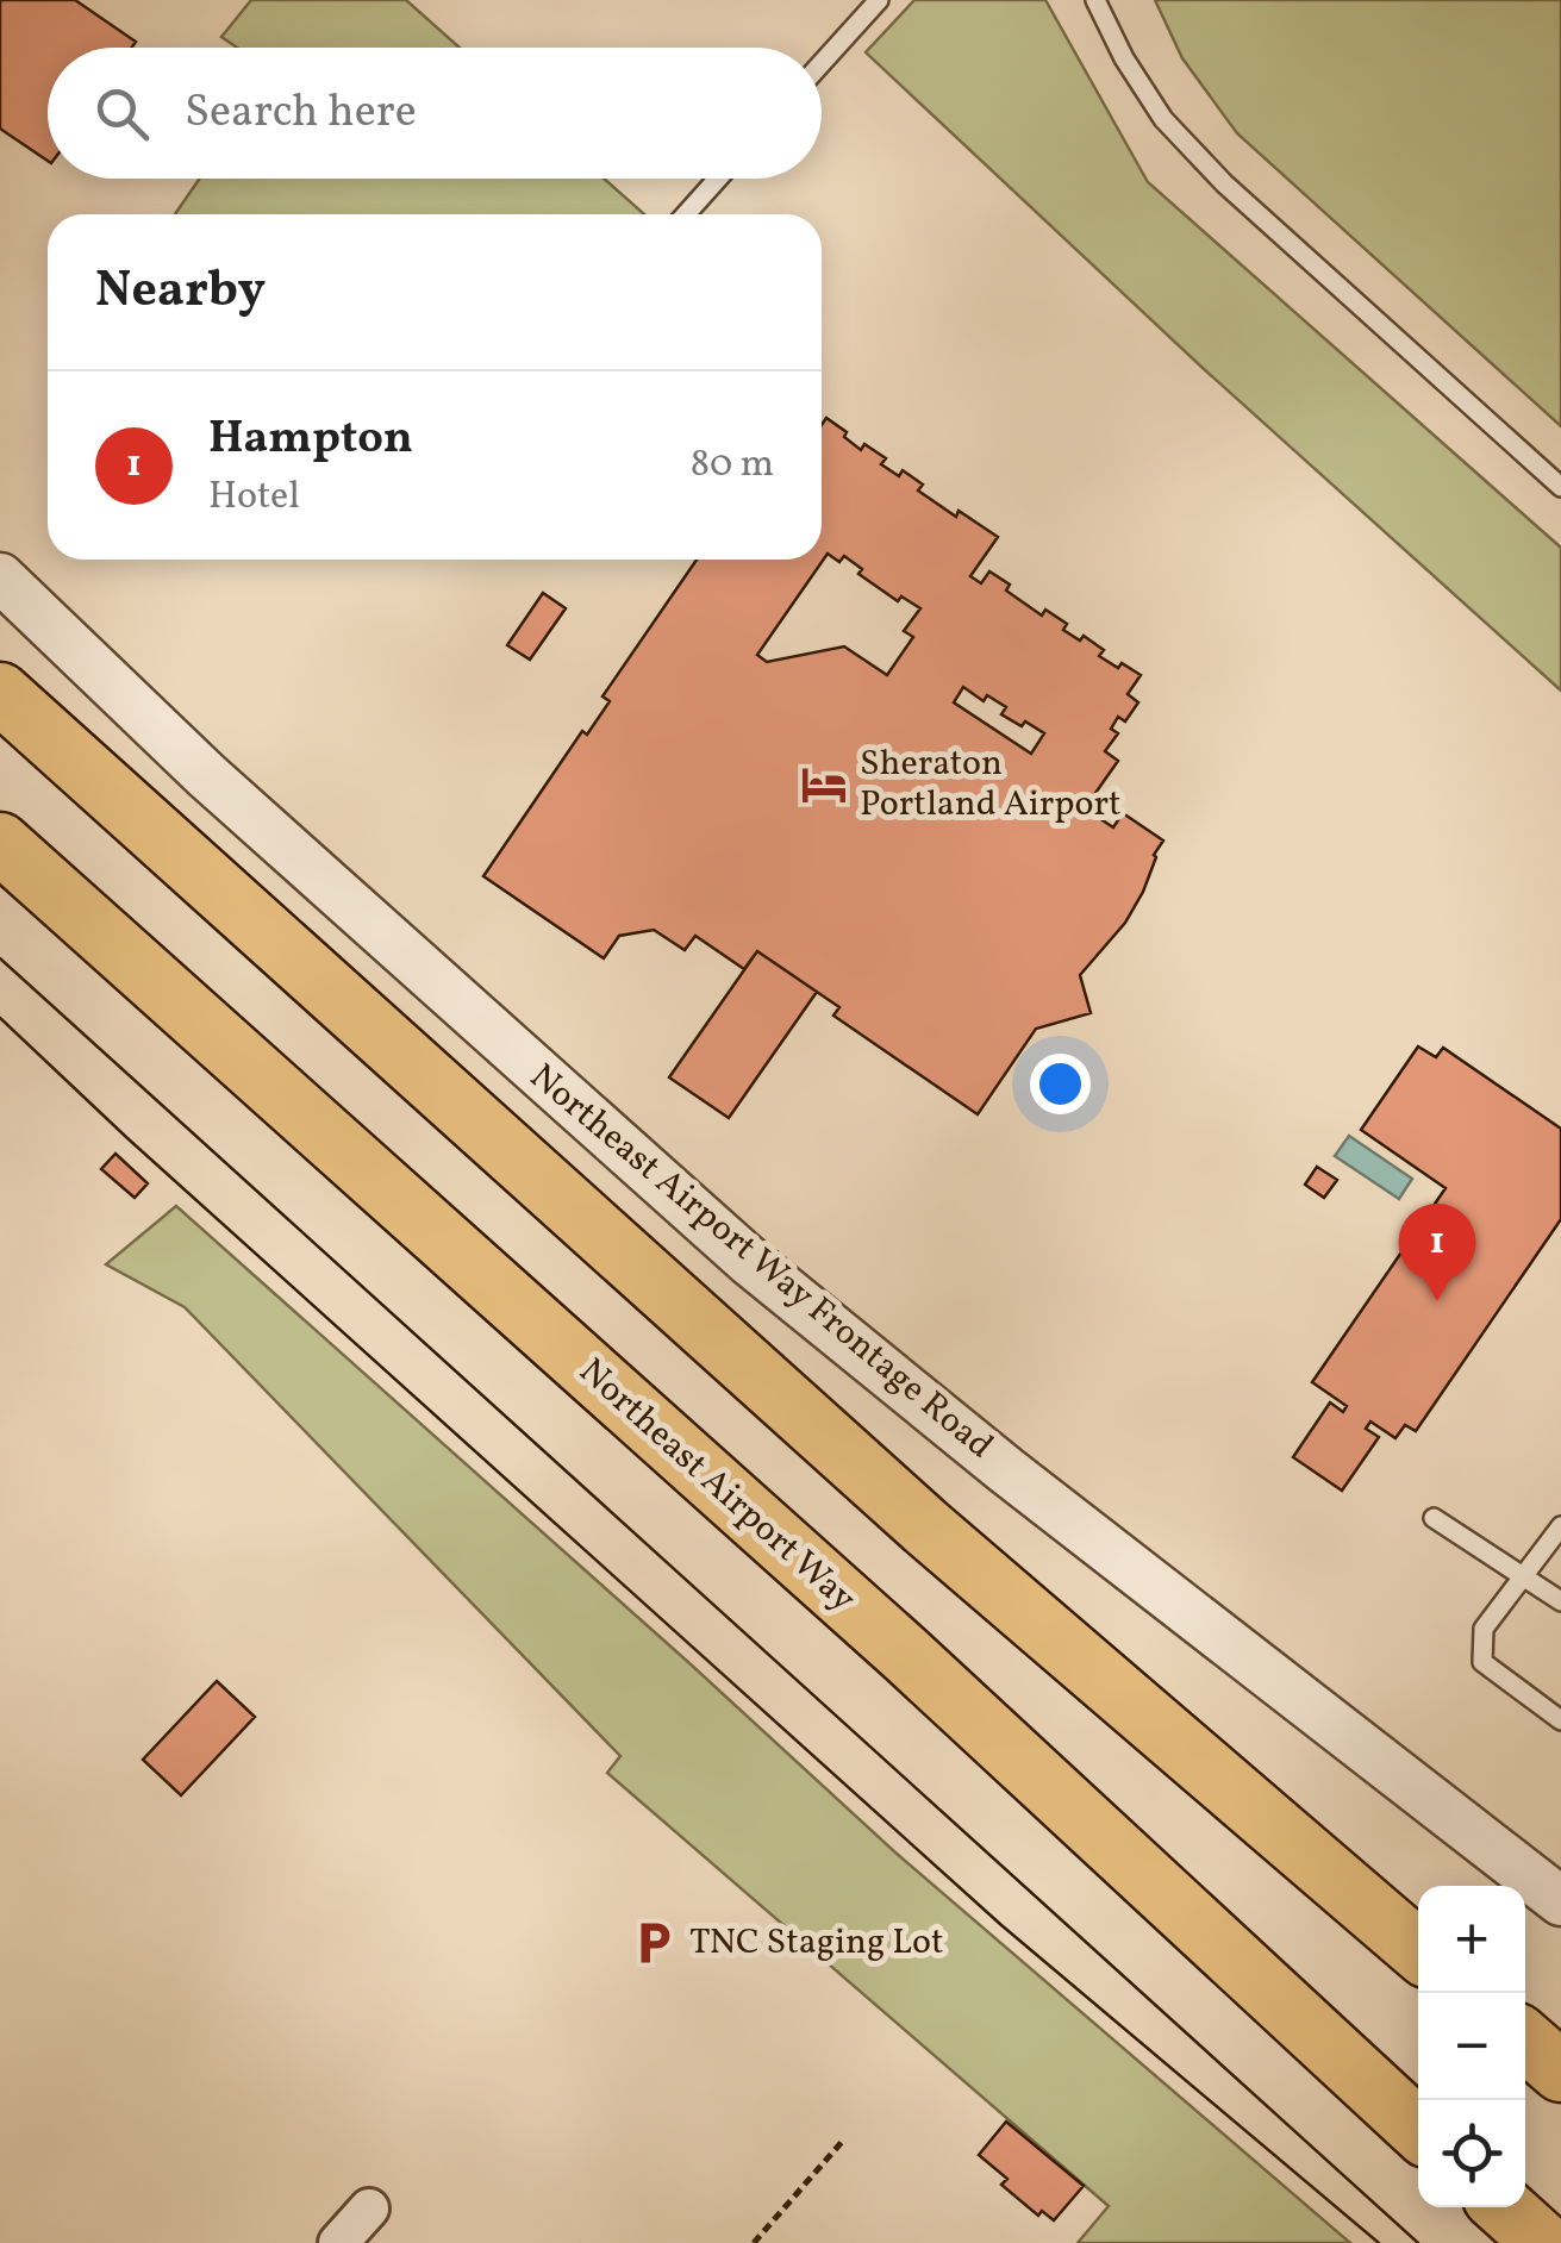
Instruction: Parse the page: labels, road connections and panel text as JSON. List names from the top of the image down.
{
  "streets": {
    "main road": ["Northeast Airport Way"],
    "street": ["Northeast Airport Way Frontage Road"]
  },
  "places": {
    "hotel": ["Sheraton Portland Airport"],
    "parking": ["TNC Staging Lot"]
  },
  "page": {
    "search": "Search here",
    "heading": "Nearby",
    "list": [
      {
        "mark": "1",
        "name": "Hampton",
        "note": "Hotel",
        "value": "80 m"
      }
    ],
    "pins": "1",
    "map_buttons": ["+", "−"]
  }
}
